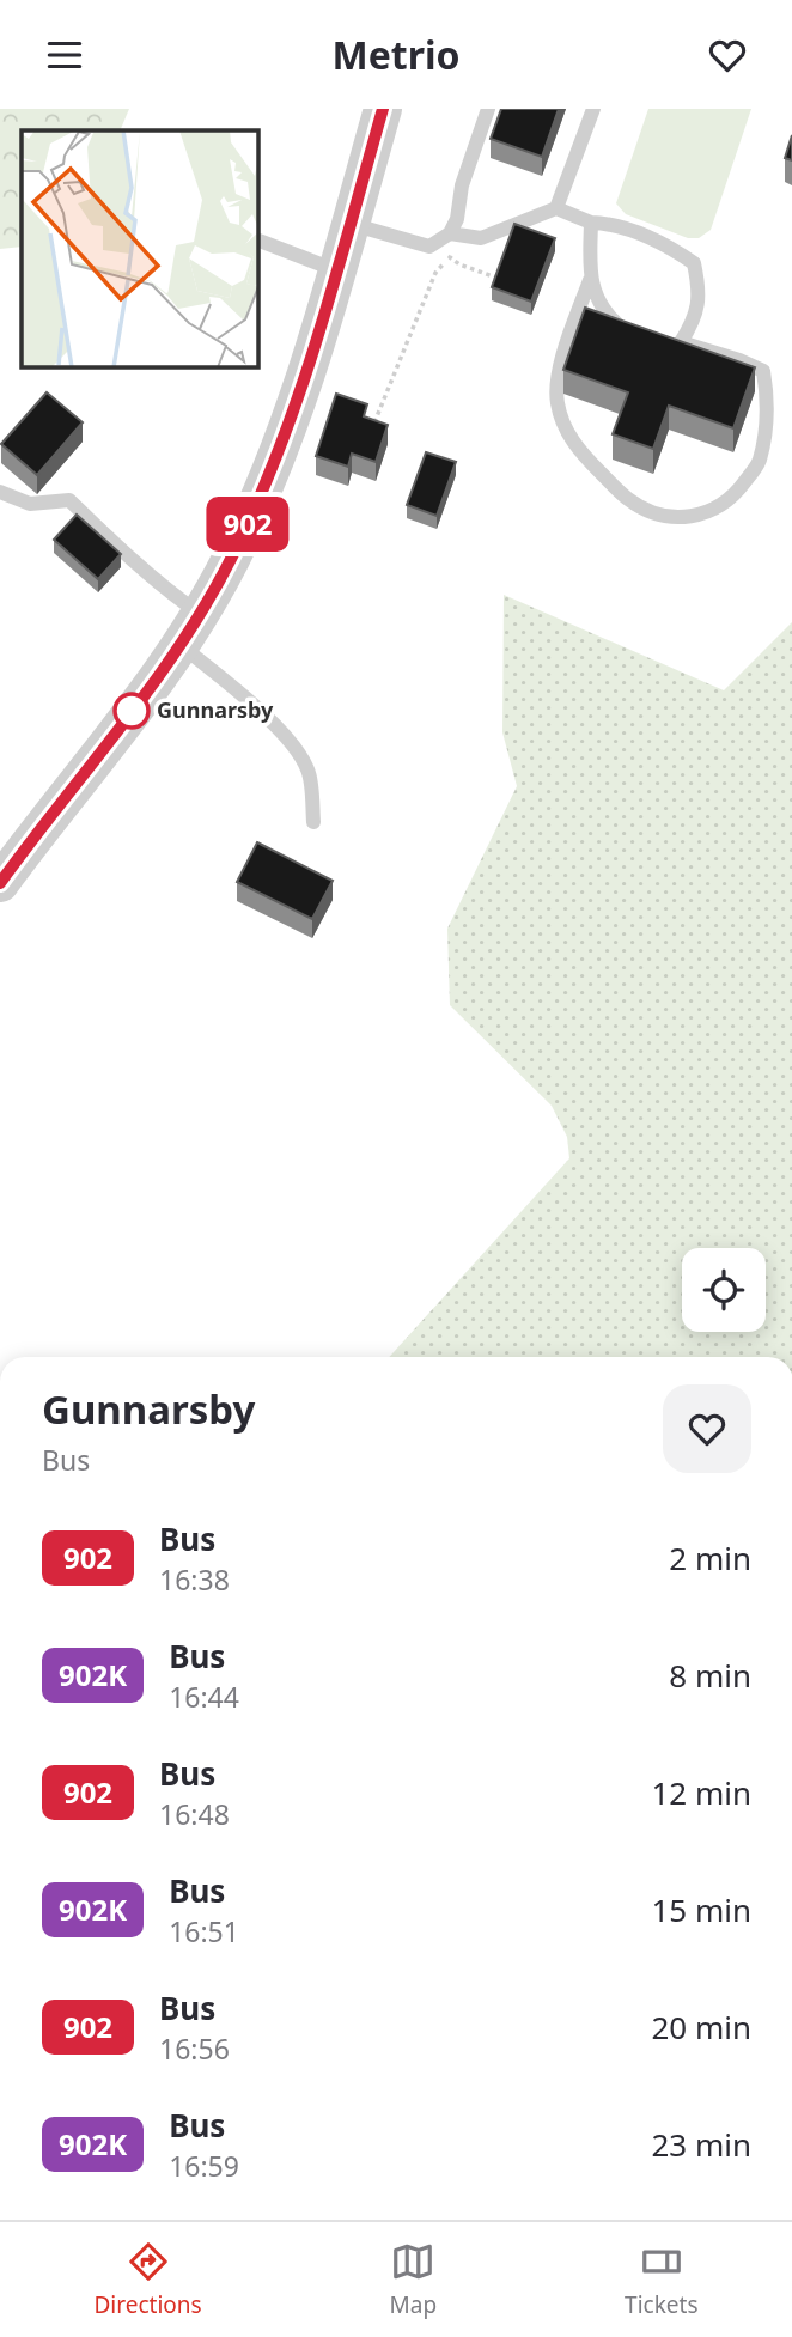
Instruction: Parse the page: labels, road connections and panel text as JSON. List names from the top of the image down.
{
  "places": ["Gunnarsby"],
  "lines": ["bus line 902"],
  "page": {
    "header": "Metrio",
    "on_map": "902",
    "heading": ["Gunnarsby", "Bus"],
    "list": [
      {
        "mark": "902",
        "name": "Bus",
        "note": "16:38",
        "value": "2 min"
      },
      {
        "mark": "902K",
        "name": "Bus",
        "note": "16:44",
        "value": "8 min"
      },
      {
        "mark": "902",
        "name": "Bus",
        "note": "16:48",
        "value": "12 min"
      },
      {
        "mark": "902K",
        "name": "Bus",
        "note": "16:51",
        "value": "15 min"
      },
      {
        "mark": "902",
        "name": "Bus",
        "note": "16:56",
        "value": "20 min"
      },
      {
        "mark": "902K",
        "name": "Bus",
        "note": "16:59",
        "value": "23 min"
      }
    ],
    "tabs": ["Directions", "Map", "Tickets"]
  }
}
